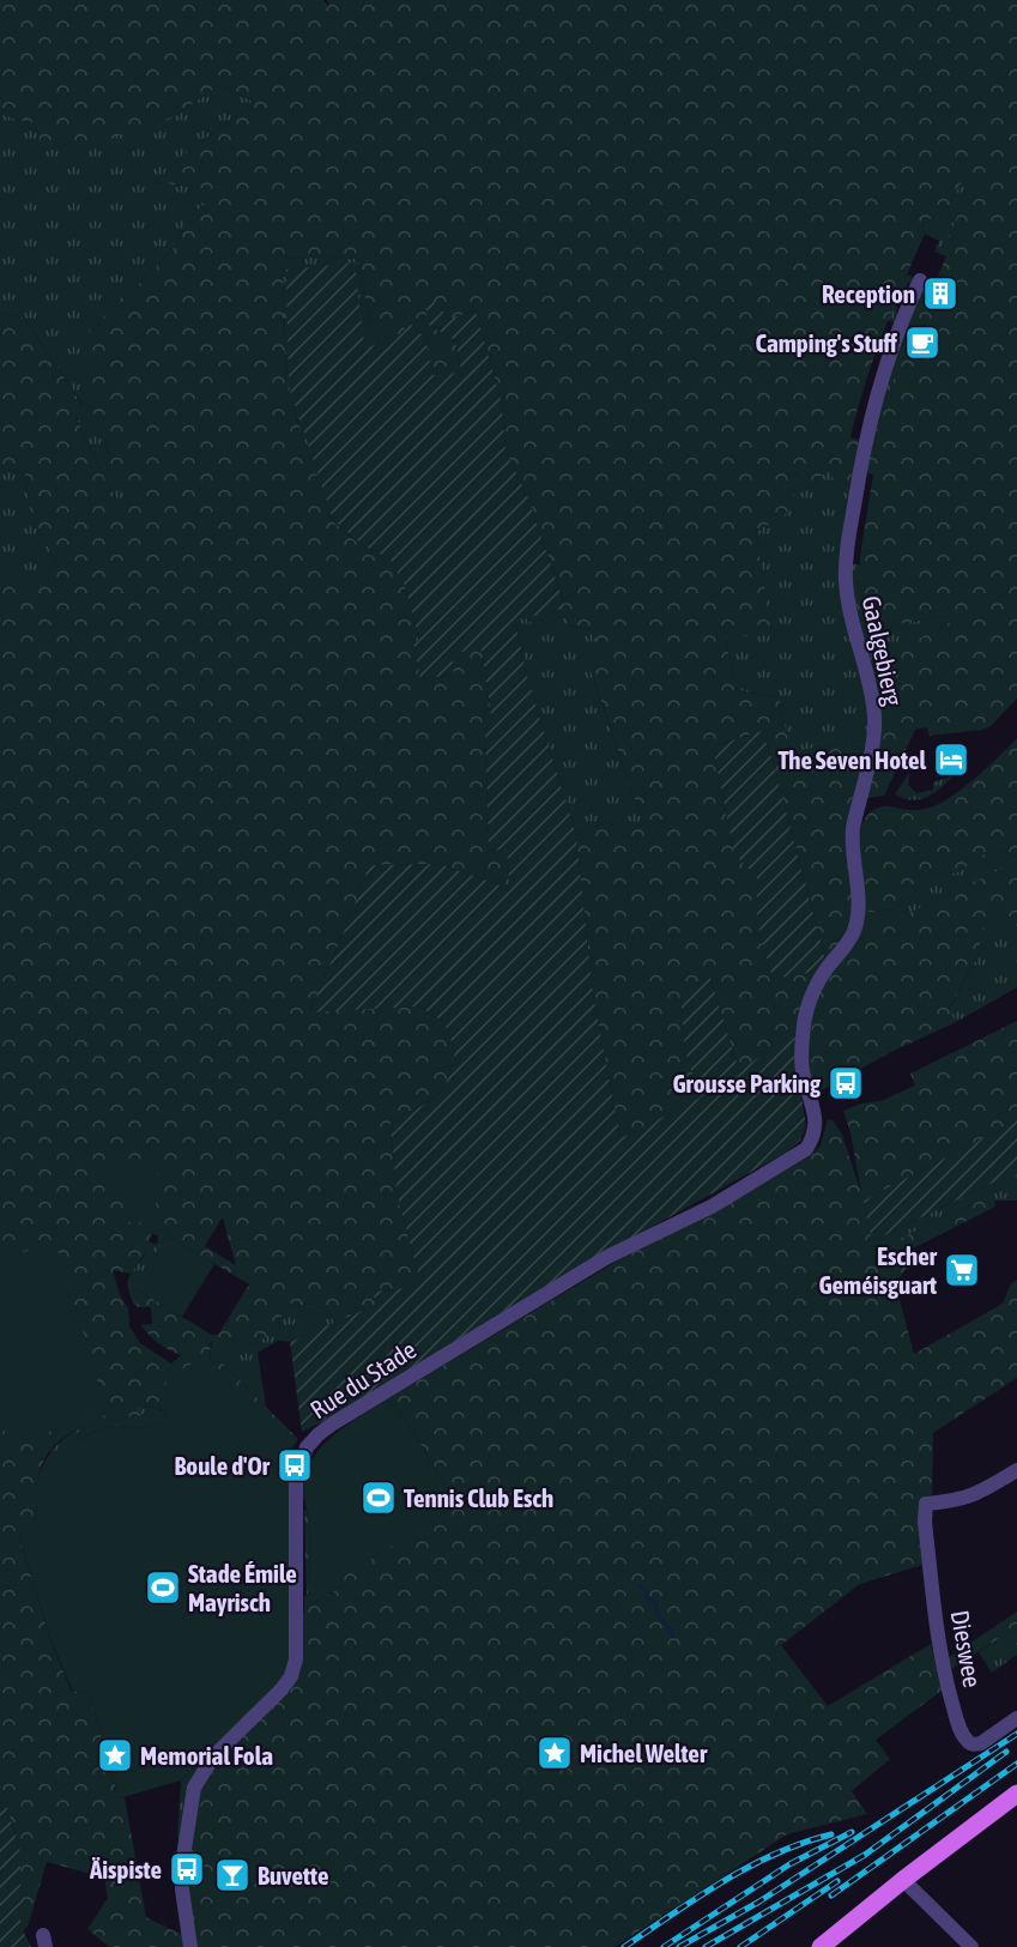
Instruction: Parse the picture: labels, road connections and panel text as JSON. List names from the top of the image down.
{
  "streets": {
    "street": ["Gaalgebierg", "Rue du Stade", "Dieswee"]
  },
  "crossings": [
    ["Gaalgebierg", "Rue du Stade"]
  ],
  "places": {
    "building": ["Reception"],
    "cafe": ["Camping's Stuff"],
    "hotel": ["The Seven Hotel"],
    "bus stop": ["Grousse Parking", "Boule d'Or", "Äispiste"],
    "supermarket": ["Escher Geméisguart"],
    "sports": ["Tennis Club Esch", "Stade Émile Mayrisch"],
    "place": ["Michel Welter", "Memorial Fola"],
    "bar": ["Buvette"]
  }
}
